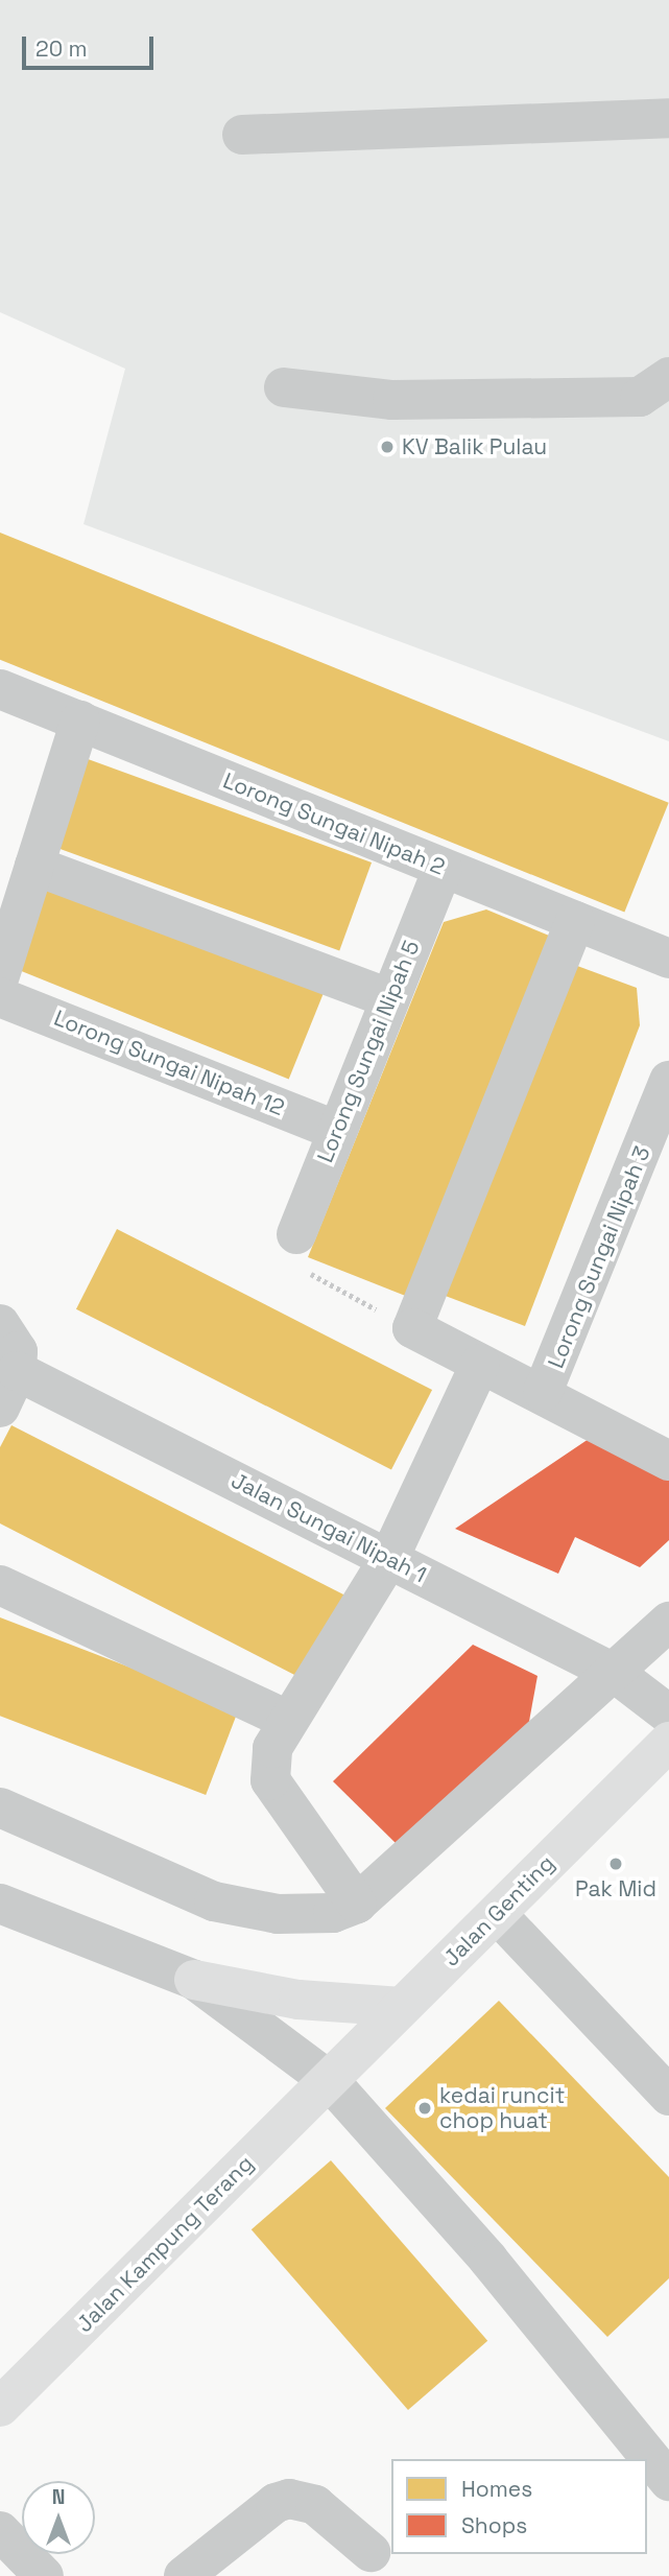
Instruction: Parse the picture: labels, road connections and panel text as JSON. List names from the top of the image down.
{
  "streets": {
    "main road": ["Jalan Genting", "Jalan Kampung Terang"],
    "street": [
      "Lorong Sungai Nipah 2",
      "Lorong Sungai Nipah 5",
      "Lorong Sungai Nipah 12",
      "Lorong Sungai Nipah 3",
      "Jalan Sungai Nipah 1"
    ]
  },
  "crossings": [
    ["Lorong Sungai Nipah 2", "Lorong Sungai Nipah 5"],
    ["Lorong Sungai Nipah 5", "Lorong Sungai Nipah 12"],
    ["Jalan Genting", "Jalan Kampung Terang"]
  ],
  "places": ["KV Balik Pulau", "Pak Mid", "kedai runcit chop huat"],
  "legend": ["Homes", "Shops"],
  "scale_bar": "20 m",
  "north": "top"
}
